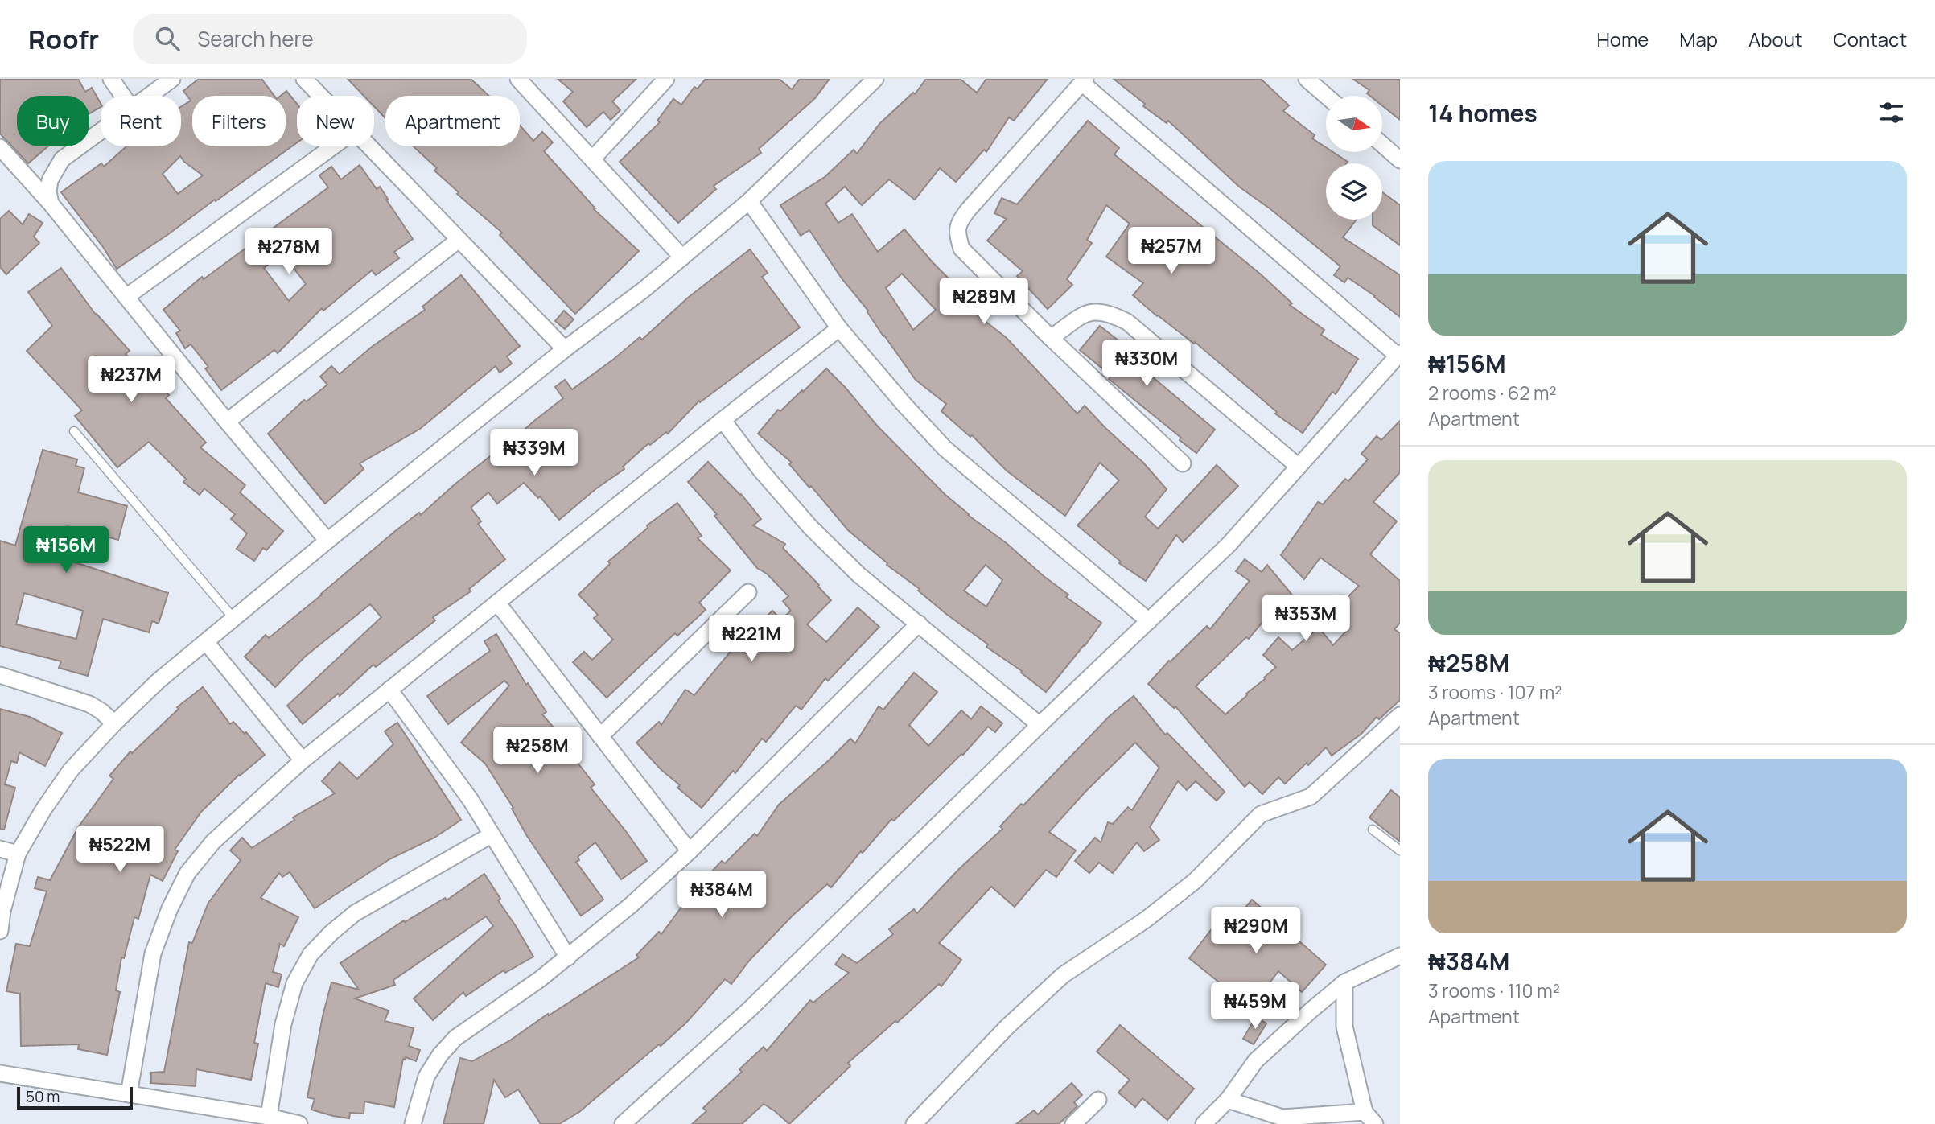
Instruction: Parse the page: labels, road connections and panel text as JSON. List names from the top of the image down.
{
  "scale_bar": "50 m",
  "north": "right",
  "page": {
    "header": "Roofr",
    "search": "Search here",
    "nav": [
      "Home",
      "Map",
      "About",
      "Contact"
    ],
    "heading": "14 homes",
    "chip": [
      "Buy",
      "Rent",
      "Filters",
      "New",
      "Apartment"
    ],
    "list": [
      {
        "name": "₦156M",
        "note": "2 rooms · 62 m² · Apartment"
      },
      {
        "name": "₦258M",
        "note": "3 rooms · 107 m² · Apartment"
      },
      {
        "name": "₦384M",
        "note": "3 rooms · 110 m² · Apartment"
      }
    ],
    "price": [
      "₦257M",
      "₦278M",
      "₦289M",
      "₦330M",
      "₦237M",
      "₦339M",
      "₦156M",
      "₦353M",
      "₦221M",
      "₦258M",
      "₦522M",
      "₦384M",
      "₦290M",
      "₦459M"
    ],
    "scale": "50 m"
  }
}
